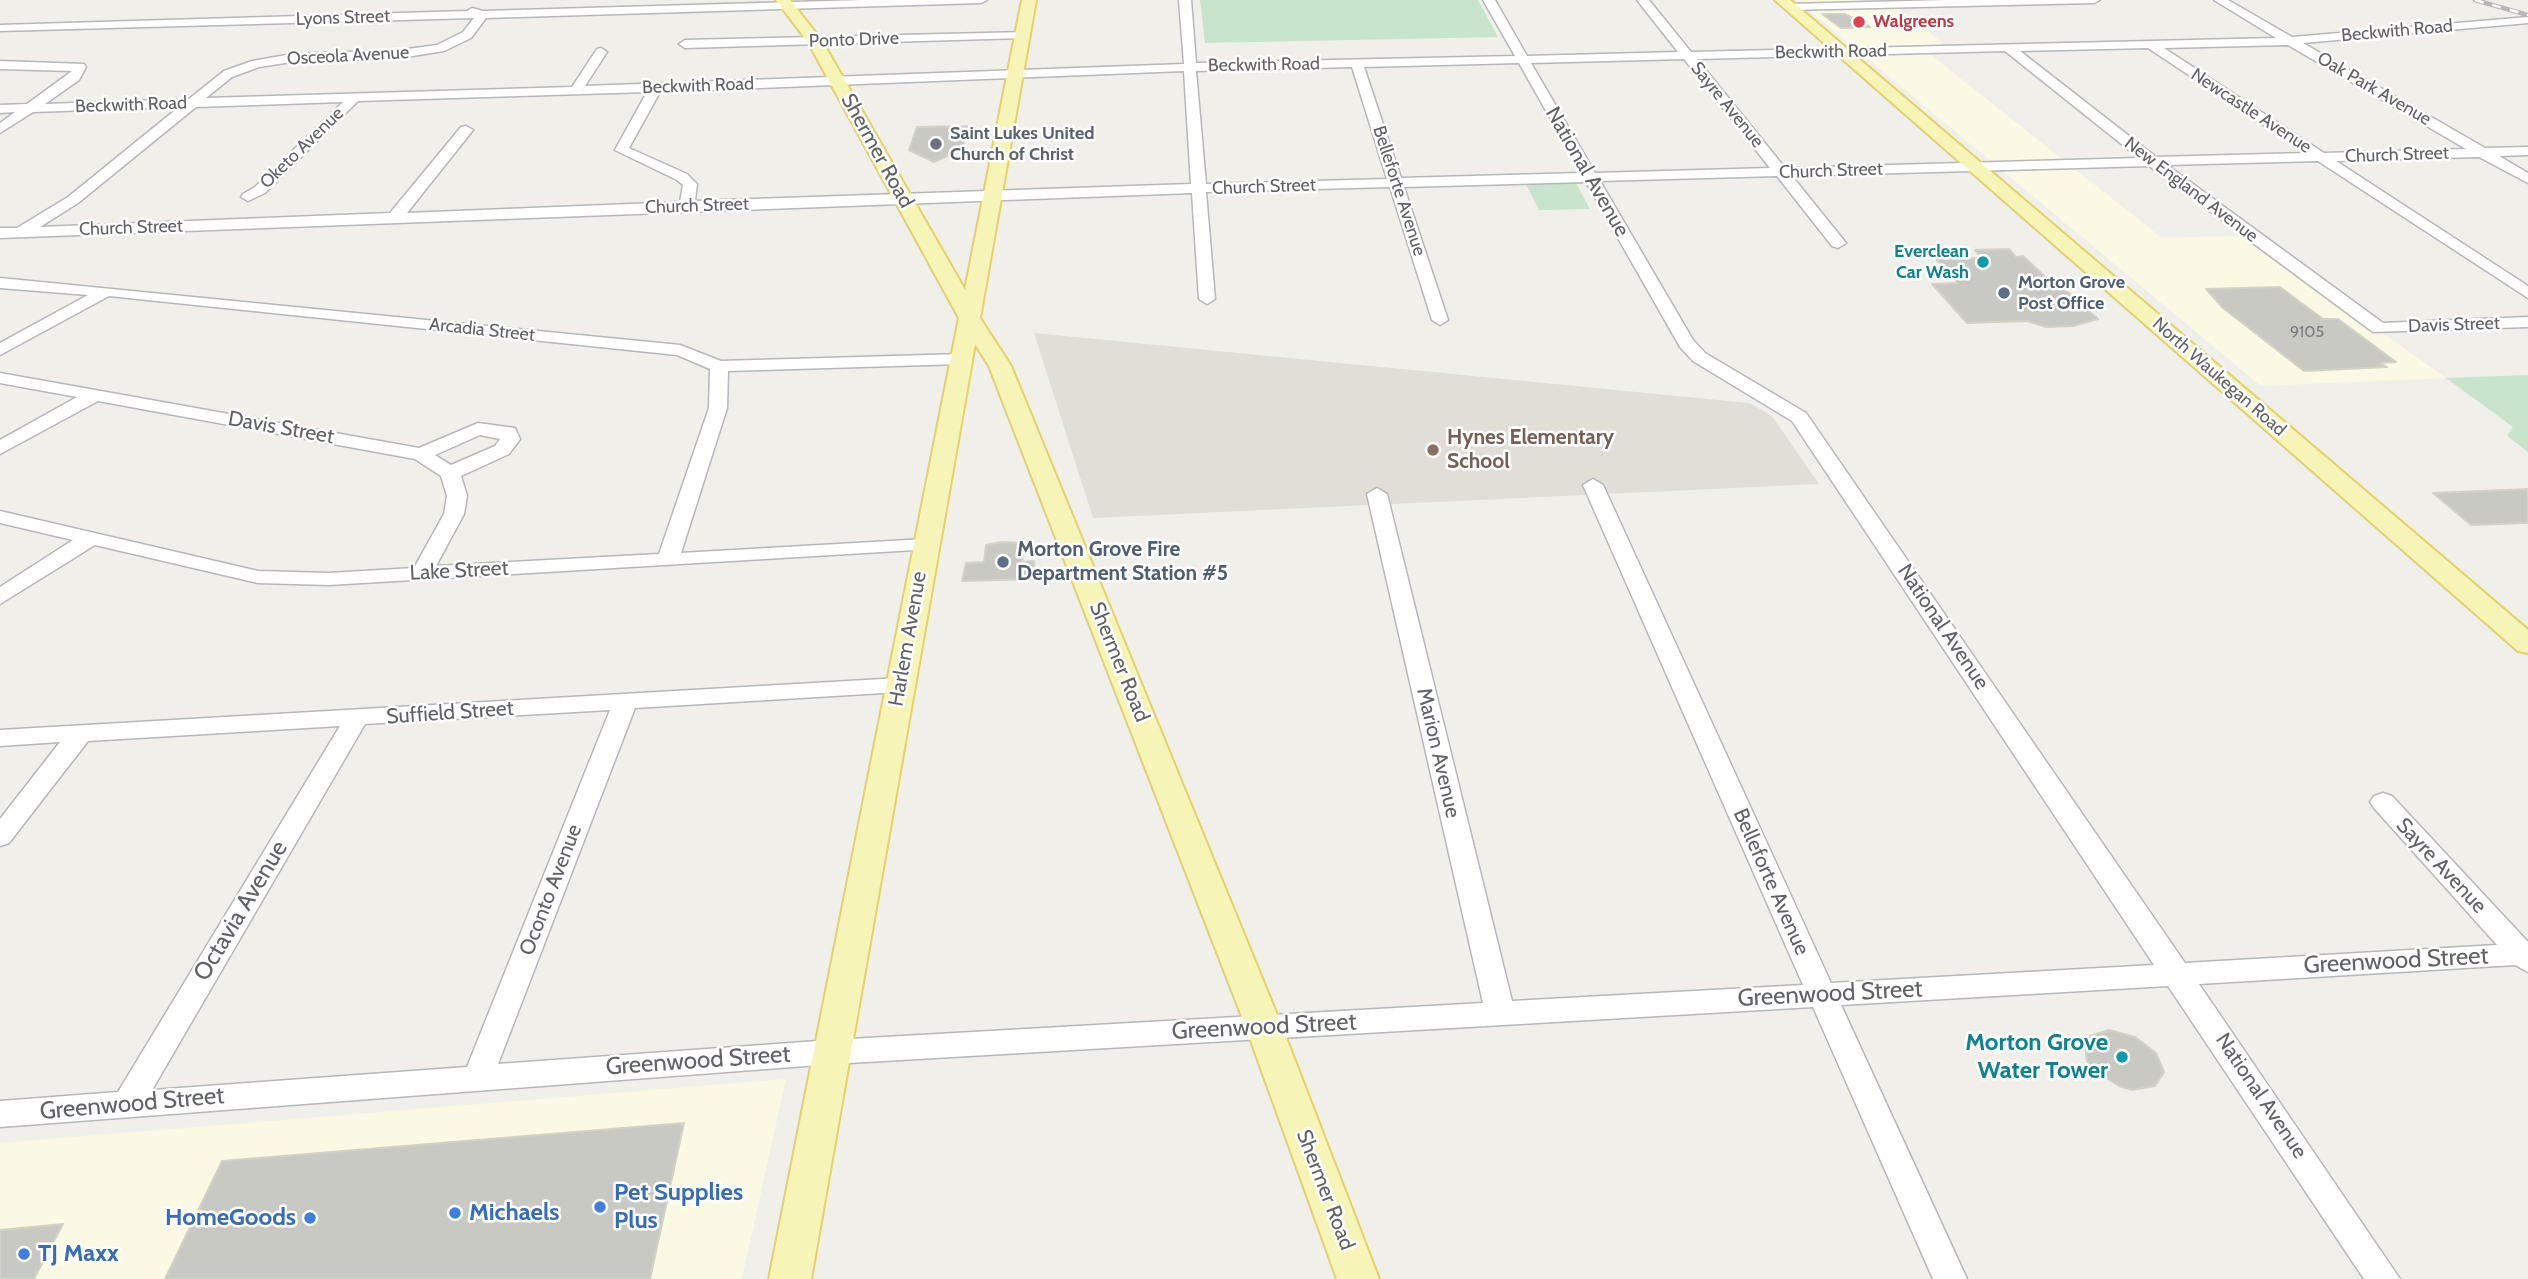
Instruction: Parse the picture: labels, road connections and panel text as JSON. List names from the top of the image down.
{
  "streets": {
    "main road": ["Shermer Road", "North Waukegan Road", "Harlem Avenue"],
    "street": [
      "Lyons Street",
      "Beckwith Road",
      "Ponto Drive",
      "Osceola Avenue",
      "Oak Park Avenue",
      "Sayre Avenue",
      "Newcastle Avenue",
      "Oketo Avenue",
      "Church Street",
      "National Avenue",
      "New England Avenue",
      "Belleforte Avenue",
      "Davis Street",
      "Arcadia Street",
      "Lake Street",
      "Suffield Street",
      "Marion Avenue",
      "Oconto Avenue",
      "Octavia Avenue",
      "Greenwood Street"
    ]
  },
  "crossings": [
    ["Lyons Street", "Osceola Avenue"],
    ["Lyons Street", "Shermer Road"],
    ["Beckwith Road", "Osceola Avenue"],
    ["Beckwith Road", "Oak Park Avenue"],
    ["Beckwith Road", "Sayre Avenue"],
    ["Beckwith Road", "Newcastle Avenue"],
    ["Beckwith Road", "Oketo Avenue"],
    ["Beckwith Road", "Shermer Road"],
    ["Beckwith Road", "National Avenue"],
    ["Beckwith Road", "New England Avenue"],
    ["Beckwith Road", "Belleforte Avenue"],
    ["Beckwith Road", "North Waukegan Road"],
    ["Beckwith Road", "Harlem Avenue"],
    ["Ponto Drive", "Shermer Road"],
    ["Ponto Drive", "Harlem Avenue"],
    ["Osceola Avenue", "Church Street"],
    ["Oak Park Avenue", "Church Street"],
    ["Sayre Avenue", "Church Street"],
    ["Sayre Avenue", "Greenwood Street"],
    ["Newcastle Avenue", "Church Street"],
    ["Shermer Road", "Church Street"],
    ["Shermer Road", "Harlem Avenue"],
    ["Shermer Road", "Greenwood Street"],
    ["Church Street", "National Avenue"],
    ["Church Street", "New England Avenue"],
    ["Church Street", "Belleforte Avenue"],
    ["Church Street", "North Waukegan Road"],
    ["Church Street", "Harlem Avenue"],
    ["National Avenue", "Greenwood Street"],
    ["New England Avenue", "Davis Street"],
    ["Belleforte Avenue", "Greenwood Street"],
    ["Arcadia Street", "Harlem Avenue"],
    ["Lake Street", "Harlem Avenue"],
    ["Harlem Avenue", "Suffield Street"],
    ["Harlem Avenue", "Greenwood Street"],
    ["Suffield Street", "Oconto Avenue"],
    ["Suffield Street", "Octavia Avenue"],
    ["Marion Avenue", "Greenwood Street"],
    ["Oconto Avenue", "Greenwood Street"],
    ["Octavia Avenue", "Greenwood Street"]
  ],
  "places": [
    "Walgreens",
    "Saint Lukes United Church of Christ",
    "Everclean Car Wash",
    "Morton Grove Post Office",
    "Hynes Elementary School",
    "Morton Grove Fire Department Station #5",
    "Morton Grove Water Tower",
    "Pet Supplies Plus",
    "Michaels",
    "HomeGoods",
    "TJ Maxx"
  ],
  "house_numbers": ["9105"]
}
